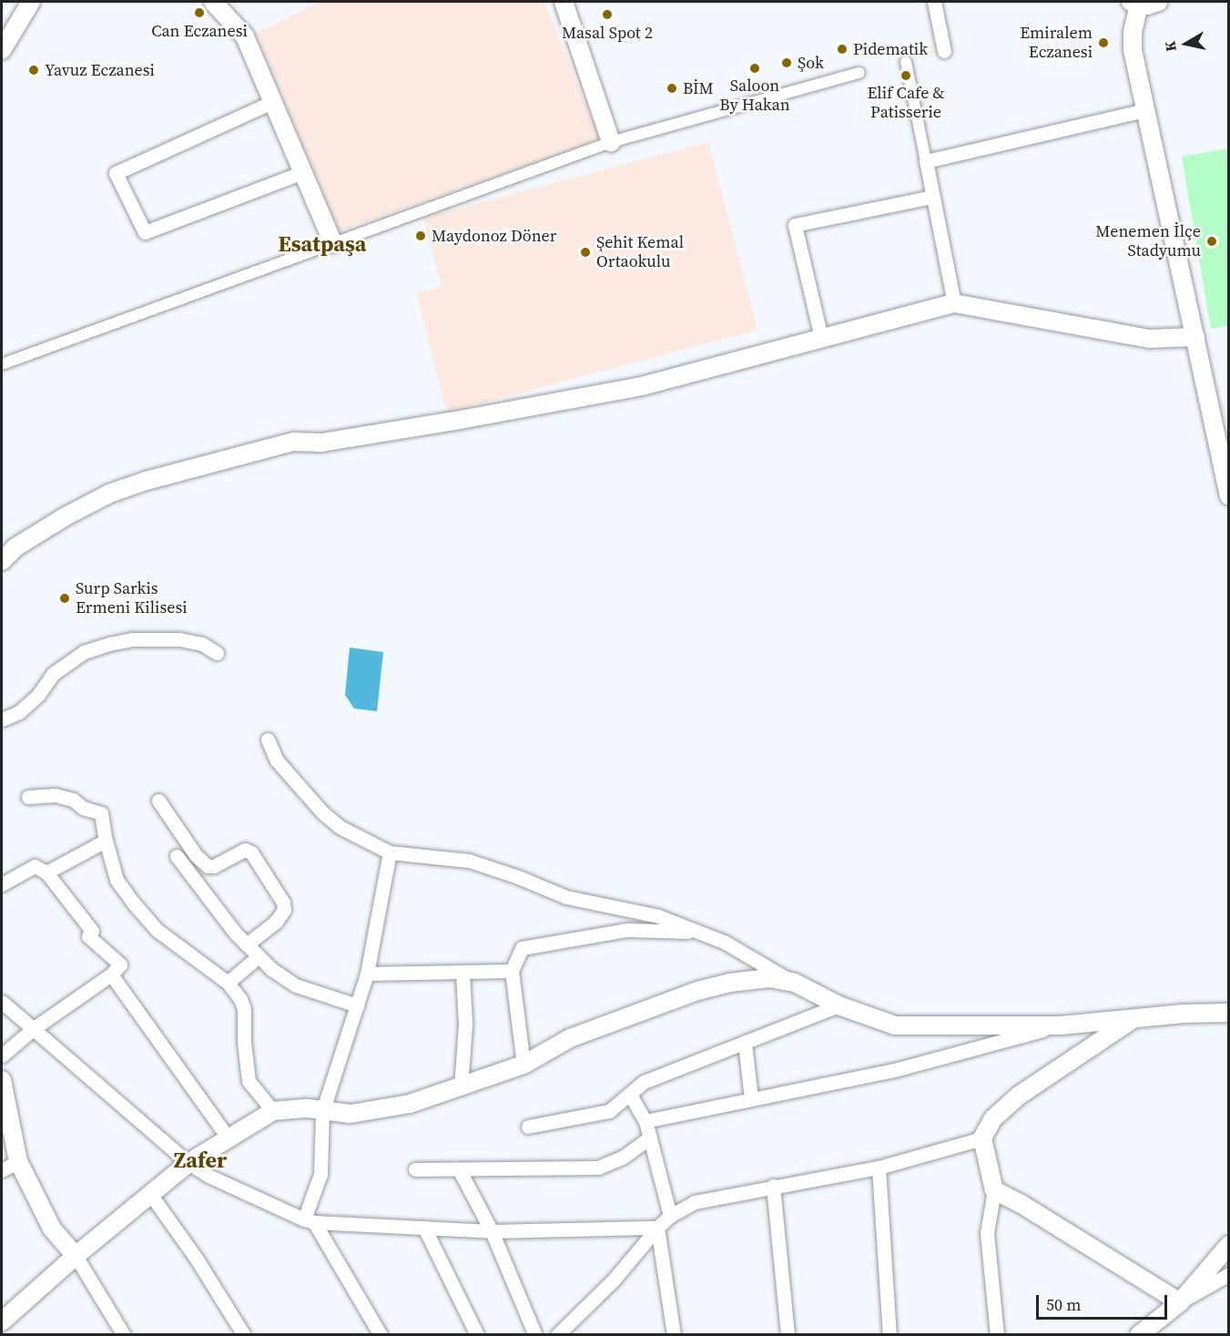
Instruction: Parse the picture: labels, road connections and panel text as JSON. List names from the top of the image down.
{
  "districts": ["Esatpaşa", "Zafer"],
  "places": [
    "Can Eczanesi",
    "Masal Spot 2",
    "Emiralem Eczanesi",
    "Pidematik",
    "Şok",
    "Saloon By Hakan",
    "Yavuz Eczanesi",
    "Elif Cafe & Patisserie",
    "BİM",
    "Maydonoz Döner",
    "Menemen İlçe Stadyumu",
    "Şehit Kemal Ortaokulu",
    "Surp Sarkis Ermeni Kilisesi"
  ],
  "scale_bar": "50 m",
  "north": "left"
}
